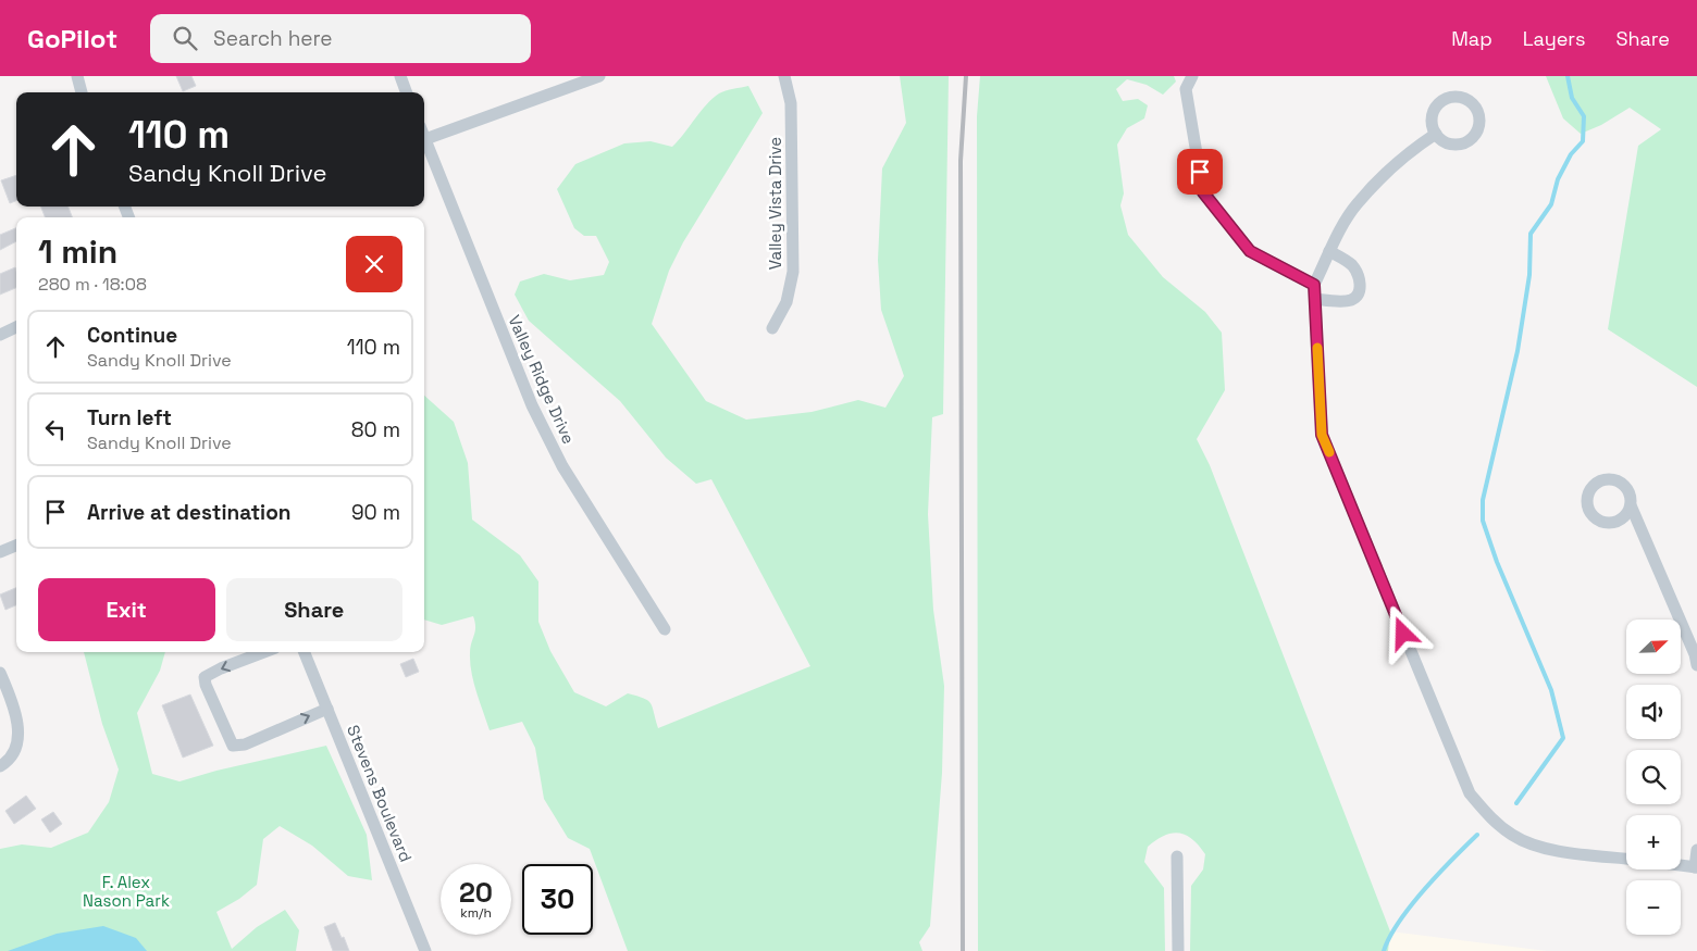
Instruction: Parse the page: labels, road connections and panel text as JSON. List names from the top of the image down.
{
  "streets": {
    "street": ["Valley Vista Drive", "Valley Ridge Drive", "Stevens Boulevard"]
  },
  "parks": ["F. Alex Nason Park"],
  "north": "top right",
  "page": {
    "header": "GoPilot",
    "search": "Search here",
    "nav": ["Map", "Layers", "Share"],
    "turn": ["110 m", "Sandy Knoll Drive"],
    "heading": ["1 min", "280 m · 18:08"],
    "list": [
      {
        "name": "Continue",
        "note": "Sandy Knoll Drive",
        "value": "110 m"
      },
      {
        "name": "Turn left",
        "note": "Sandy Knoll Drive",
        "value": "80 m"
      },
      {
        "name": "Arrive at destination",
        "value": "90 m"
      }
    ],
    "buttons": ["Exit", "Share"],
    "map_buttons": ["+", "−"],
    "speed": "20 km/h",
    "limit": "30"
  }
}
